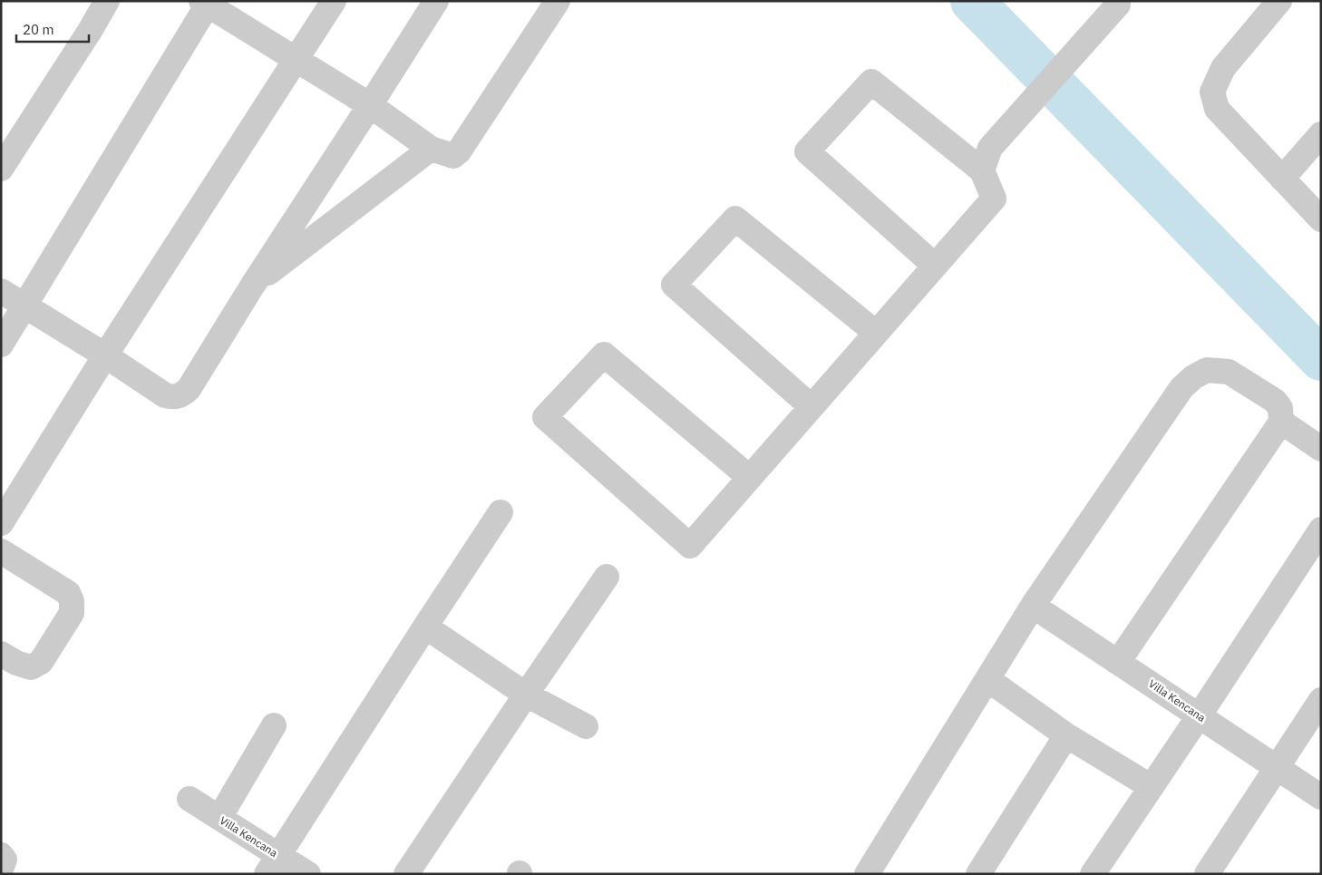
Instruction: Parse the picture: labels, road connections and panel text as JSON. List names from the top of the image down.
{
  "streets": {
    "street": ["Villa Kencana"]
  },
  "scale_bar": "20 m"
}
